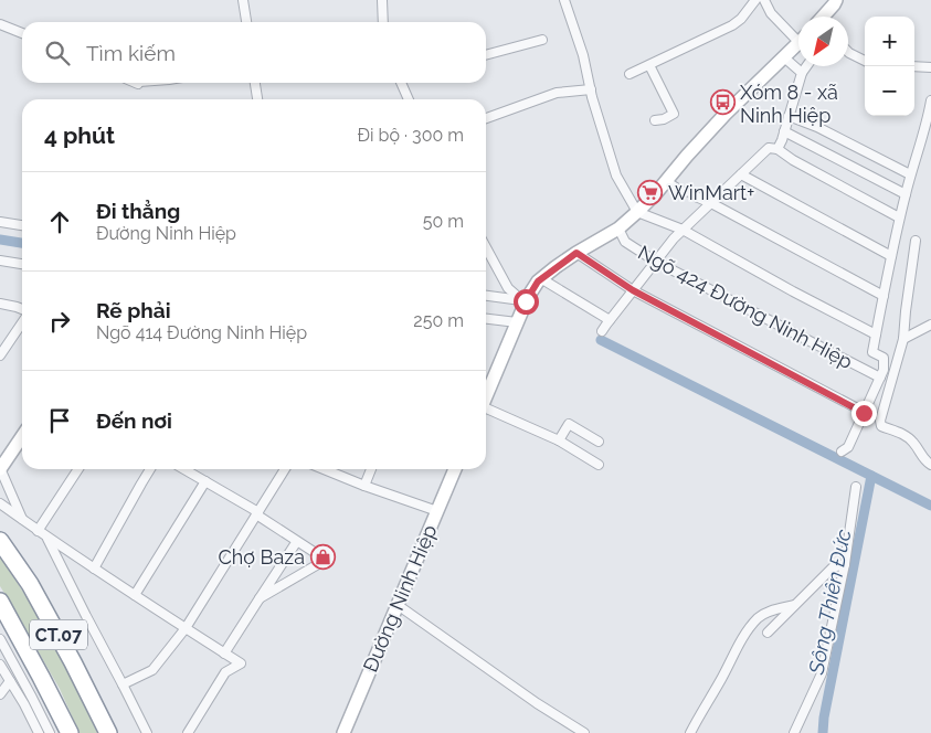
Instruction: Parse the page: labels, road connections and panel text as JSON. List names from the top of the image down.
{
  "streets": {
    "highway": ["CT.07"],
    "main road": ["Đường Ninh Hiệp"],
    "street": ["Ngõ 424 Đường Ninh Hiệp"]
  },
  "water": ["Sông Thiên Đức"],
  "places": {
    "bus stop": ["Xóm 8 - xã Ninh Hiệp"],
    "supermarket": ["WinMart+"],
    "shop": ["Chợ Baza"]
  },
  "north": "bottom left",
  "page": {
    "map_buttons": ["+", "−"],
    "search": "Tìm kiếm",
    "heading": ["4 phút", "Đi bộ · 300 m"],
    "list": [
      ["Đi thẳng", "Đường Ninh Hiệp", "50 m"],
      ["Rẽ phải", "Ngõ 414 Đường Ninh Hiệp", "250 m"],
      "Đến nơi"
    ]
  }
}
